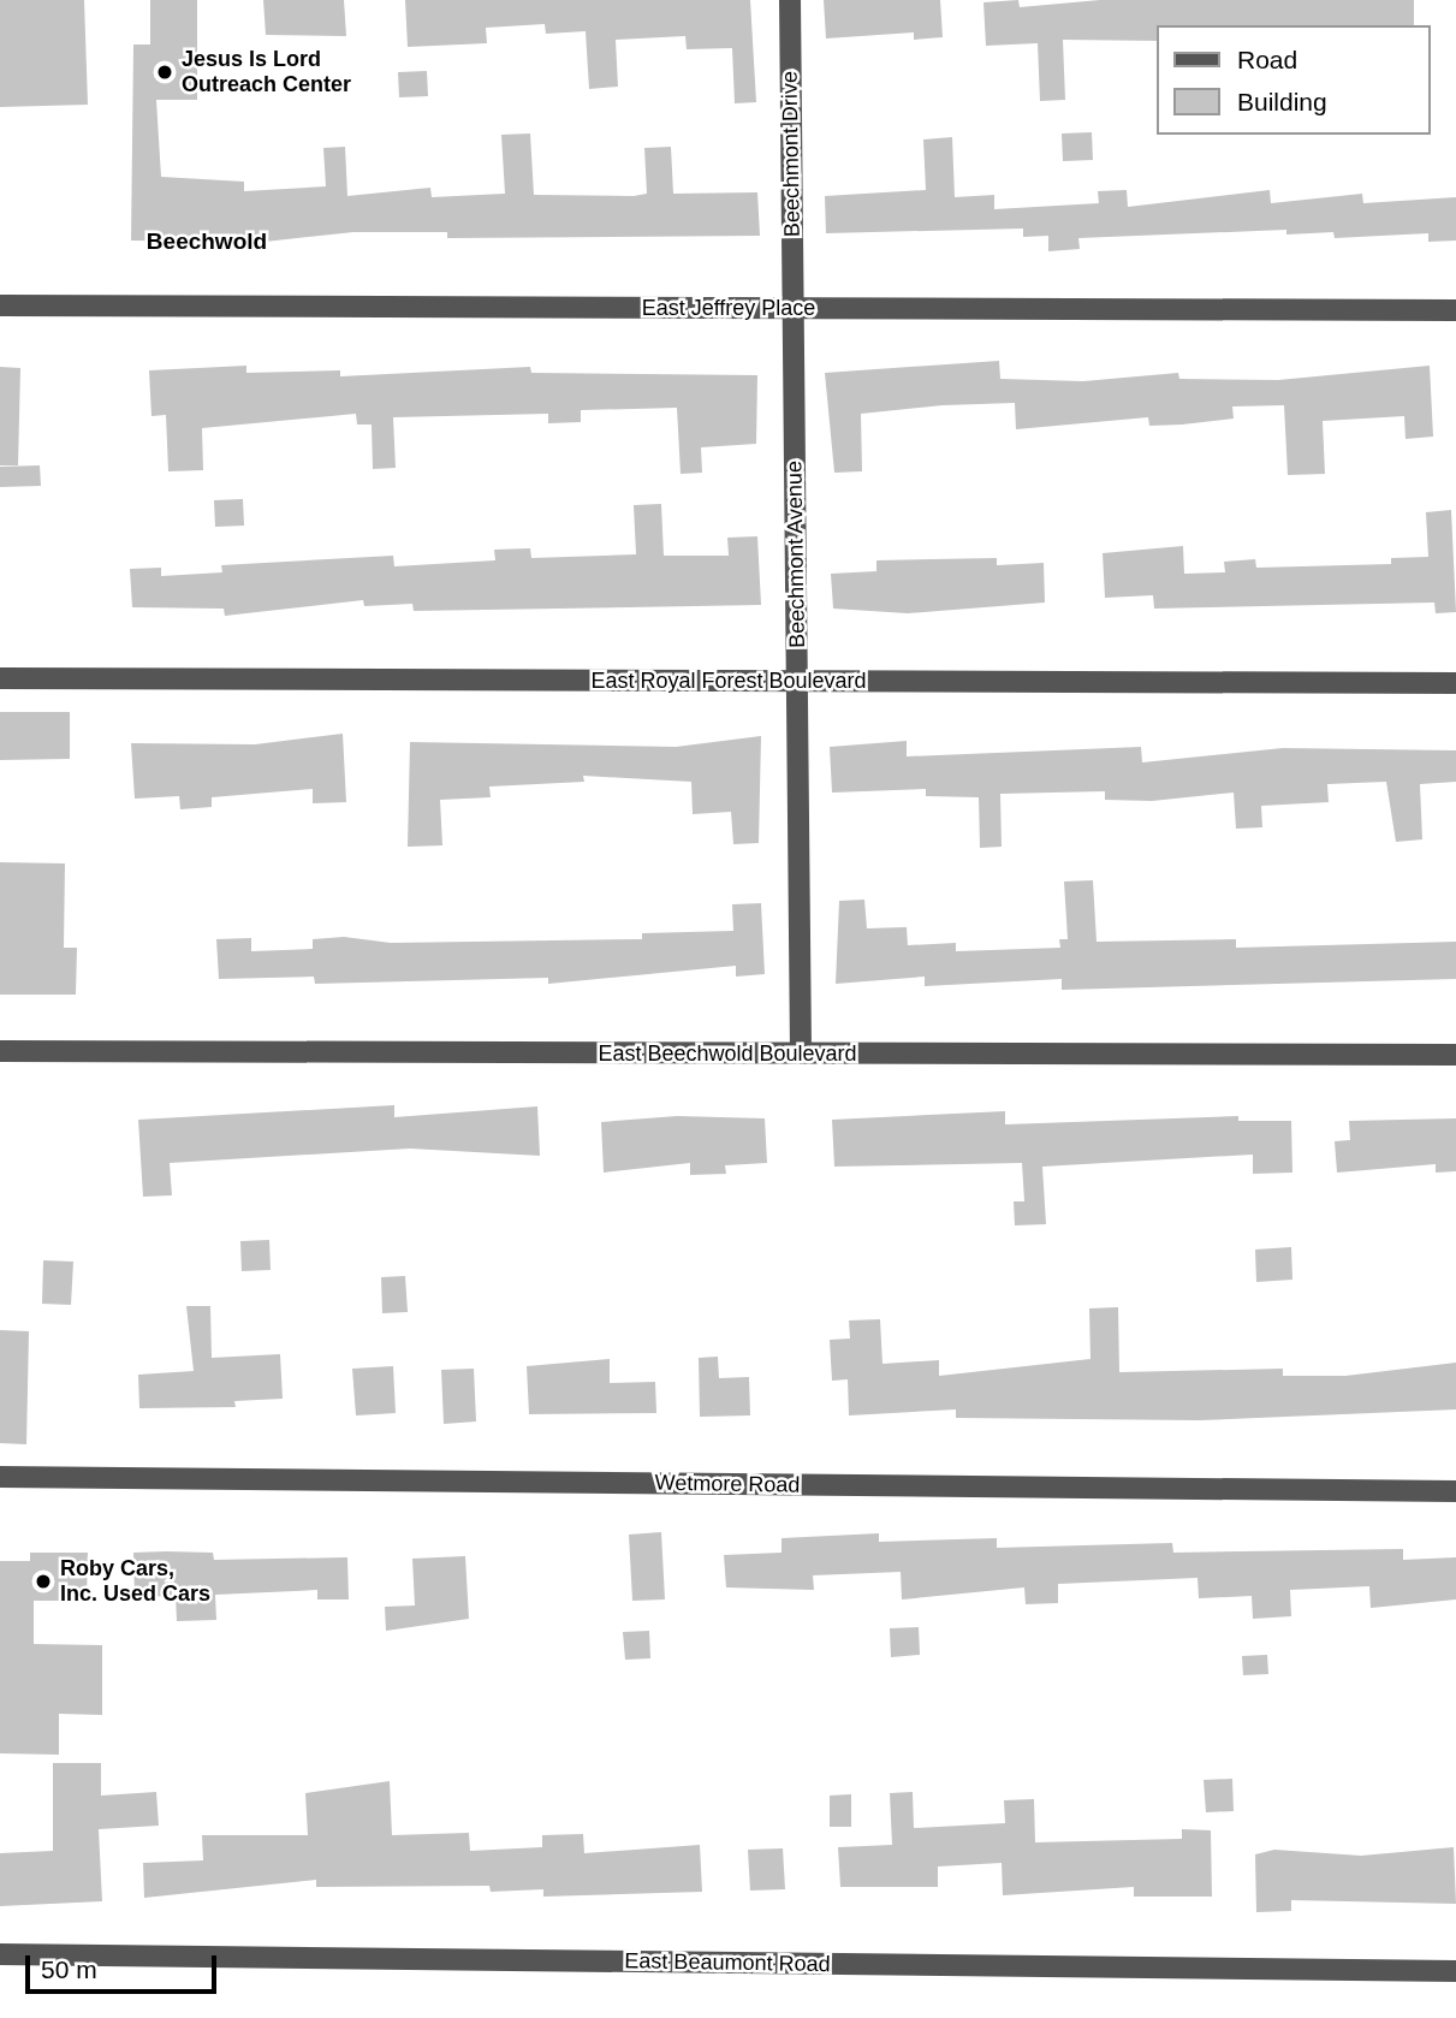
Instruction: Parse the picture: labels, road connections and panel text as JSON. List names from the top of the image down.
{
  "streets": {
    "street": [
      "Beechmont Drive",
      "East Jeffrey Place",
      "Beechmont Avenue",
      "East Royal Forest Boulevard",
      "East Beechwold Boulevard",
      "Wetmore Road",
      "East Beaumont Road"
    ]
  },
  "crossings": [
    ["Beechmont Drive", "East Jeffrey Place"],
    ["Beechmont Drive", "Beechmont Avenue"],
    ["East Jeffrey Place", "Beechmont Avenue"],
    ["Beechmont Avenue", "East Royal Forest Boulevard"],
    ["Beechmont Avenue", "East Beechwold Boulevard"]
  ],
  "districts": ["Beechwold"],
  "places": ["Jesus Is Lord Outreach Center", "Roby Cars, Inc. Used Cars"],
  "legend": ["Road", "Building"],
  "scale_bar": "50 m"
}
